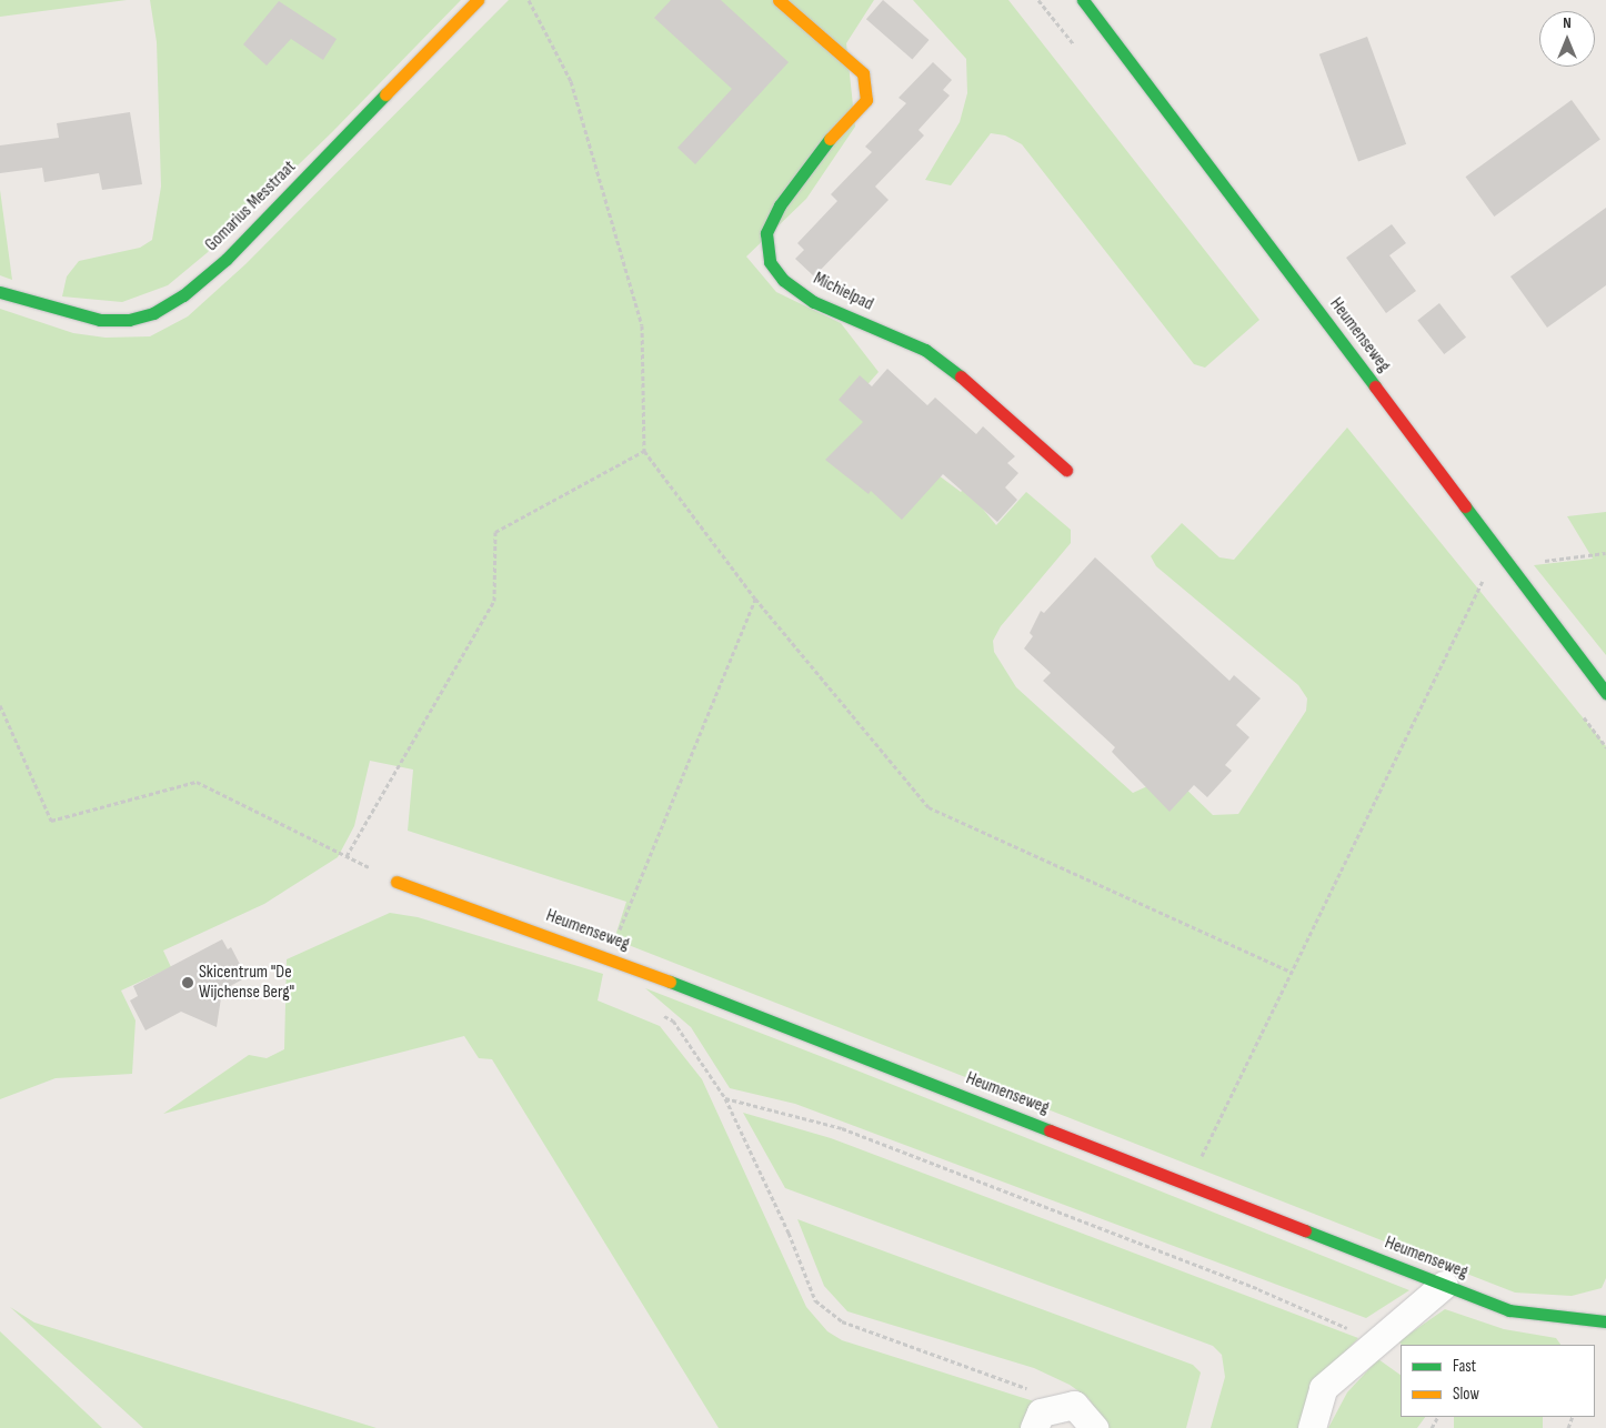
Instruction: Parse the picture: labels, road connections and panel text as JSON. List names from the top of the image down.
{
  "streets": {
    "street": ["Gomarius Messtraat", "Michielpad", "Heumenseweg"]
  },
  "places": ["Skicentrum \"De Wijchense Berg\""],
  "legend": ["Fast", "Slow"],
  "north": "top"
}
